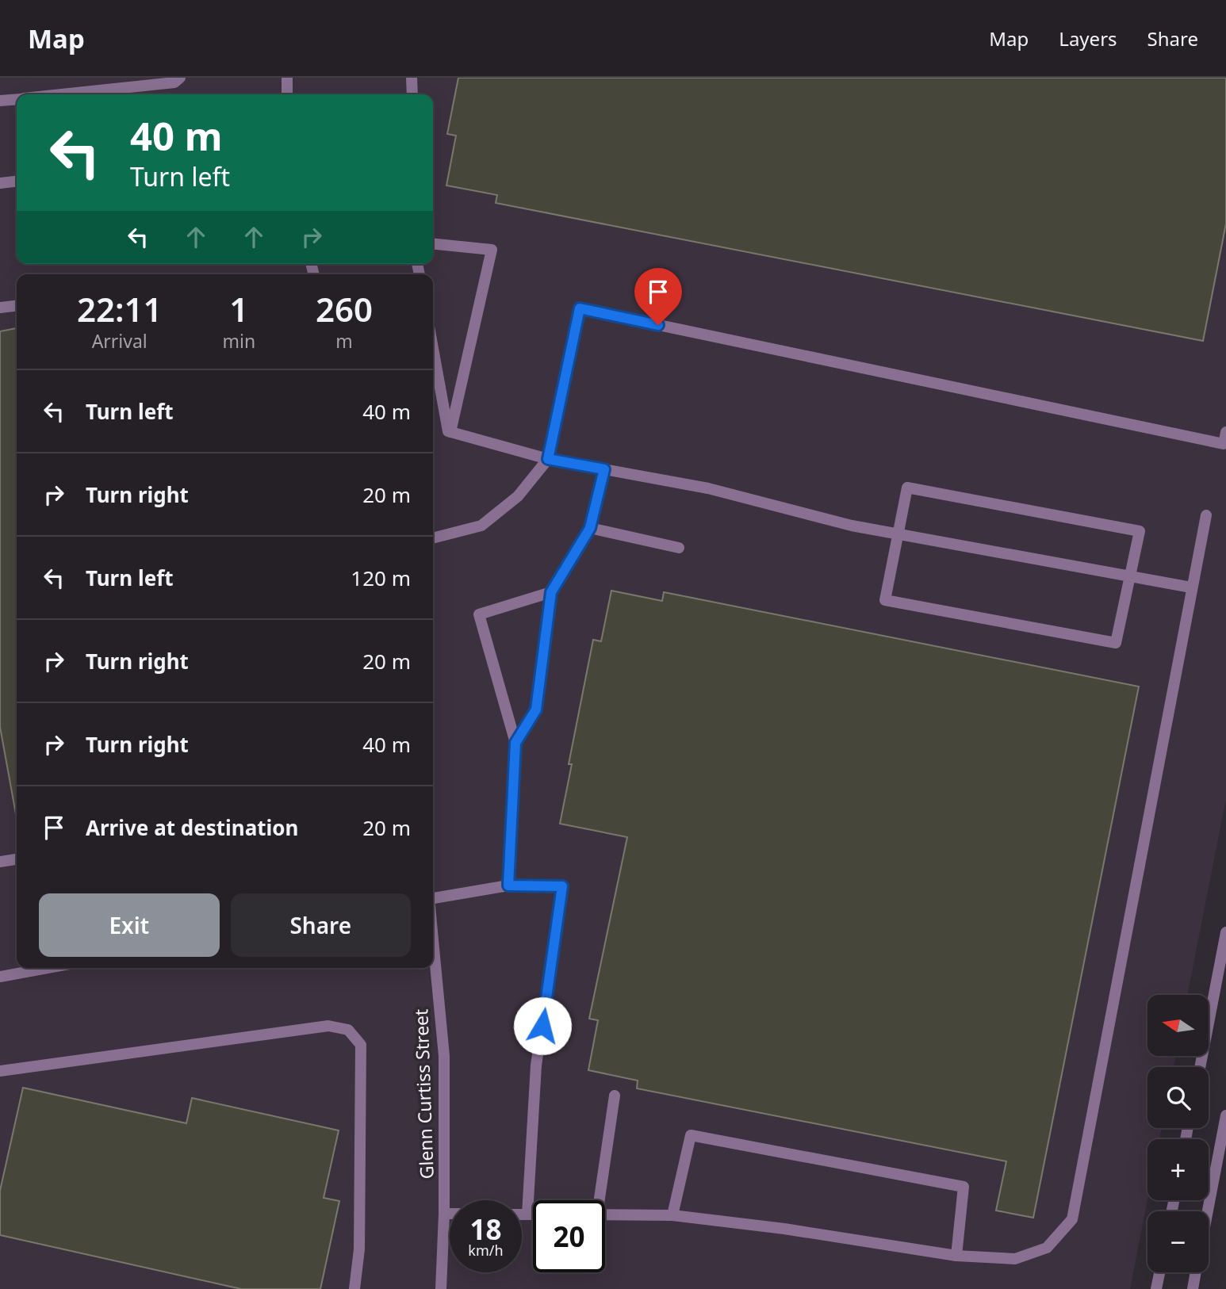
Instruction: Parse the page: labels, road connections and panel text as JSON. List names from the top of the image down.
{
  "streets": {
    "street": ["Glenn Curtiss Street"]
  },
  "north": "left",
  "page": {
    "header": "Map",
    "nav": ["Map", "Layers", "Share"],
    "turn": ["40 m", "Turn left"],
    "eta": [
      "22:11",
      "Arrival",
      "1",
      "min",
      "260",
      "m"
    ],
    "list": [
      {
        "name": "Turn left",
        "value": "40 m"
      },
      {
        "name": "Turn right",
        "value": "20 m"
      },
      {
        "name": "Turn left",
        "value": "120 m"
      },
      {
        "name": "Turn right",
        "value": "20 m"
      },
      {
        "name": "Turn right",
        "value": "40 m"
      },
      {
        "name": "Arrive at destination",
        "value": "20 m"
      }
    ],
    "buttons": ["Exit", "Share"],
    "map_buttons": ["+", "−"],
    "speed": "18 km/h",
    "limit": "20"
  }
}
